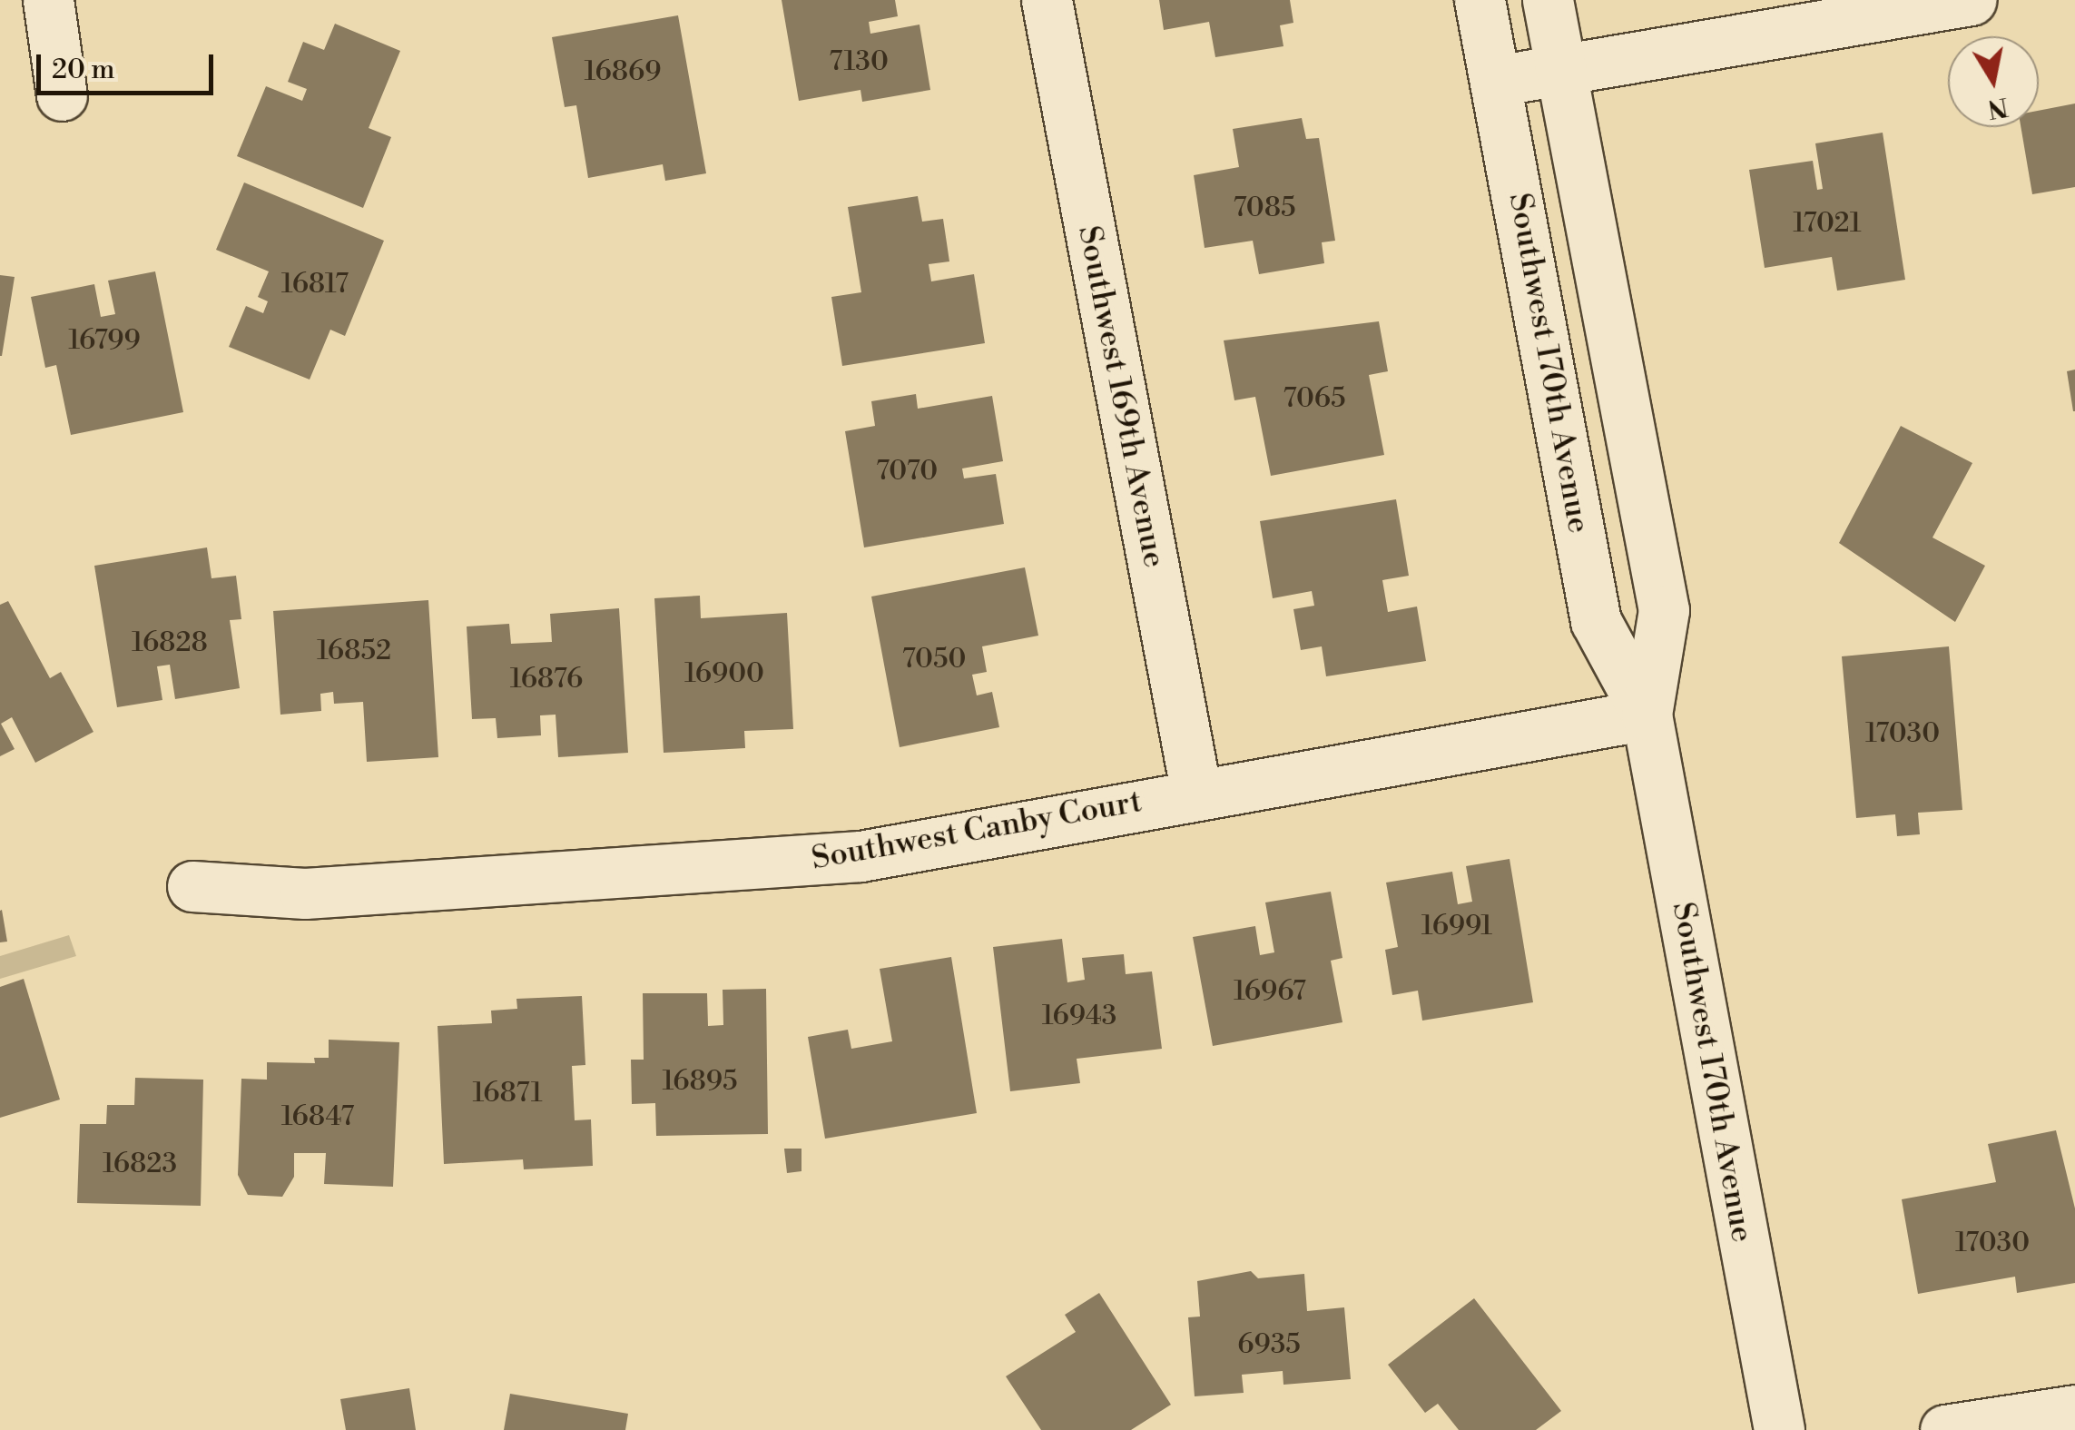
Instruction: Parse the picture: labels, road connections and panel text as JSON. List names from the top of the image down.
{
  "streets": {
    "street": ["Southwest 170th Avenue", "Southwest 169th Avenue", "Southwest Canby Court"]
  },
  "crossings": [
    ["Southwest 170th Avenue", "Southwest Canby Court"],
    ["Southwest 169th Avenue", "Southwest Canby Court"]
  ],
  "house_numbers": [
    "7130",
    "16869",
    "7085",
    "17021",
    "16817",
    "16799",
    "7065",
    "7070",
    "16828",
    "16852",
    "7050",
    "16900",
    "16876",
    "17030",
    "16991",
    "16967",
    "16943",
    "16895",
    "16871",
    "16847",
    "16823",
    "17030",
    "6935"
  ],
  "scale_bar": "20 m",
  "north": "bottom"
}
